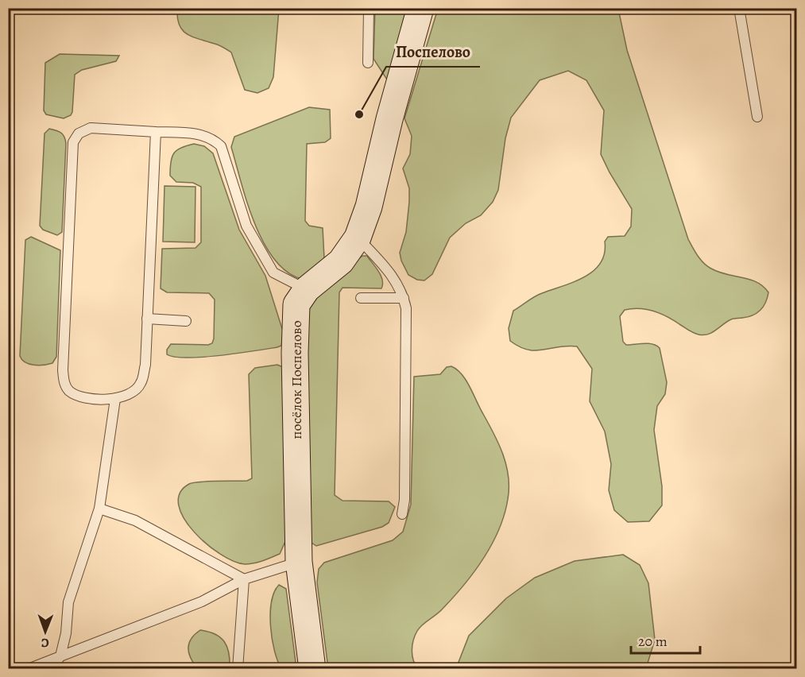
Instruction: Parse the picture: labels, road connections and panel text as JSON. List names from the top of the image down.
{
  "streets": {
    "street": ["посёлок Поспелово"]
  },
  "places": ["Поспелово"],
  "scale_bar": "20 m",
  "north": "bottom"
}
